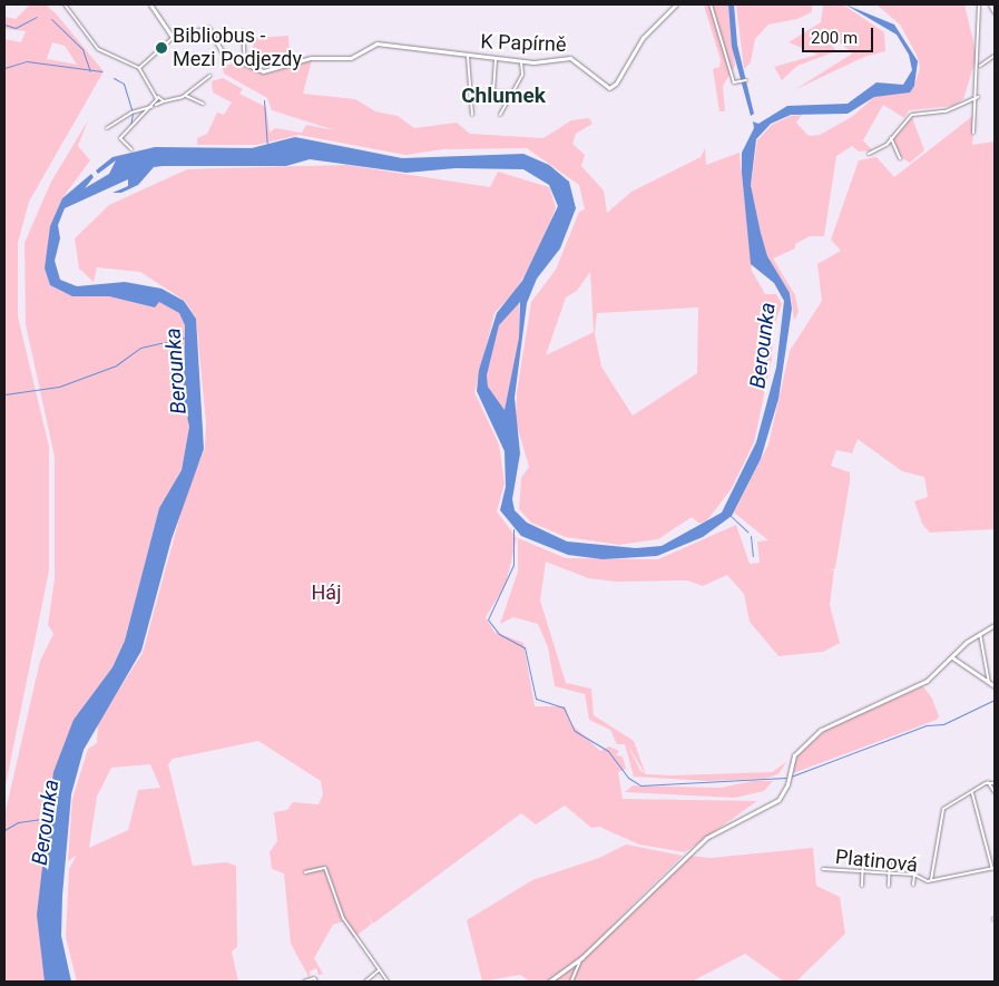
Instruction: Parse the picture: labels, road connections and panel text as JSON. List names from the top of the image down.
{
  "streets": {
    "street": ["K Papírně", "Platinová"]
  },
  "districts": ["Chlumek"],
  "water": ["Berounka"],
  "parks": ["Háj"],
  "places": ["Bibliobus - Mezi Podjezdy"],
  "scale_bar": "200 m"
}
